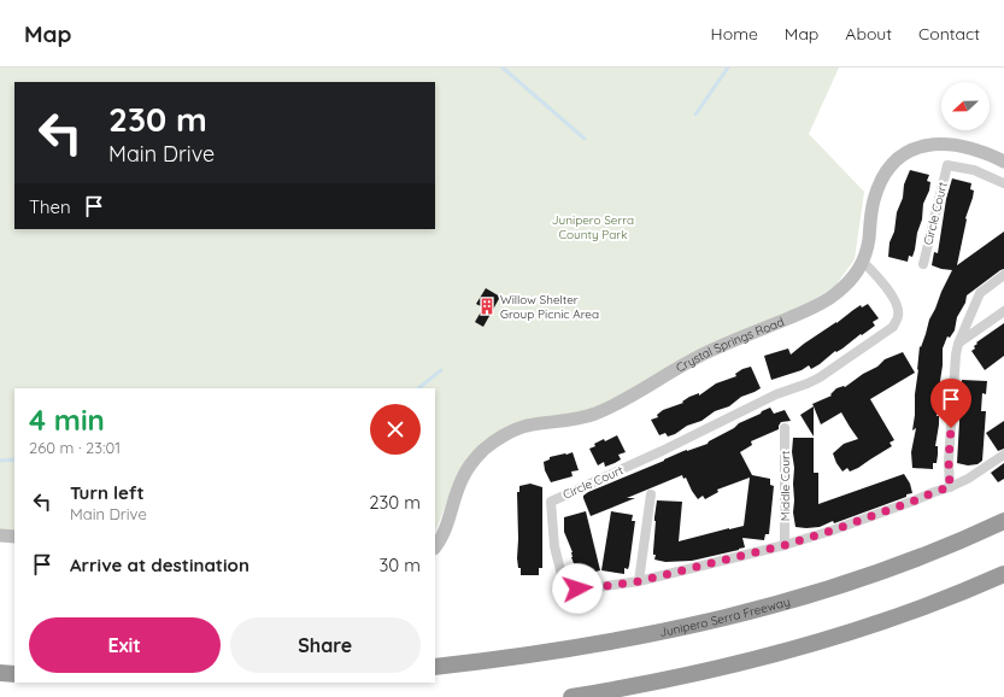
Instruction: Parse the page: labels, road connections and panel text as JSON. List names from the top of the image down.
{
  "streets": {
    "highway": ["Junipero Serra Freeway"],
    "street": ["Circle Court", "Crystal Springs Road", "Middle Court"]
  },
  "crossings": [
    ["Circle Court", "Crystal Springs Road"],
    ["Circle Court", "Middle Court"]
  ],
  "parks": ["Junipero Serra County Park"],
  "places": {
    "building": ["Willow Shelter Group Picnic Area"]
  },
  "north": "left",
  "page": {
    "header": "Map",
    "nav": [
      "Home",
      "Map",
      "About",
      "Contact"
    ],
    "turn": ["230 m", "Main Drive"],
    "then": "Then",
    "heading": ["4 min", "260 m · 23:01"],
    "list": [
      {
        "name": "Turn left",
        "note": "Main Drive",
        "value": "230 m"
      },
      {
        "name": "Arrive at destination",
        "value": "30 m"
      }
    ],
    "buttons": ["Exit", "Share"]
  }
}
